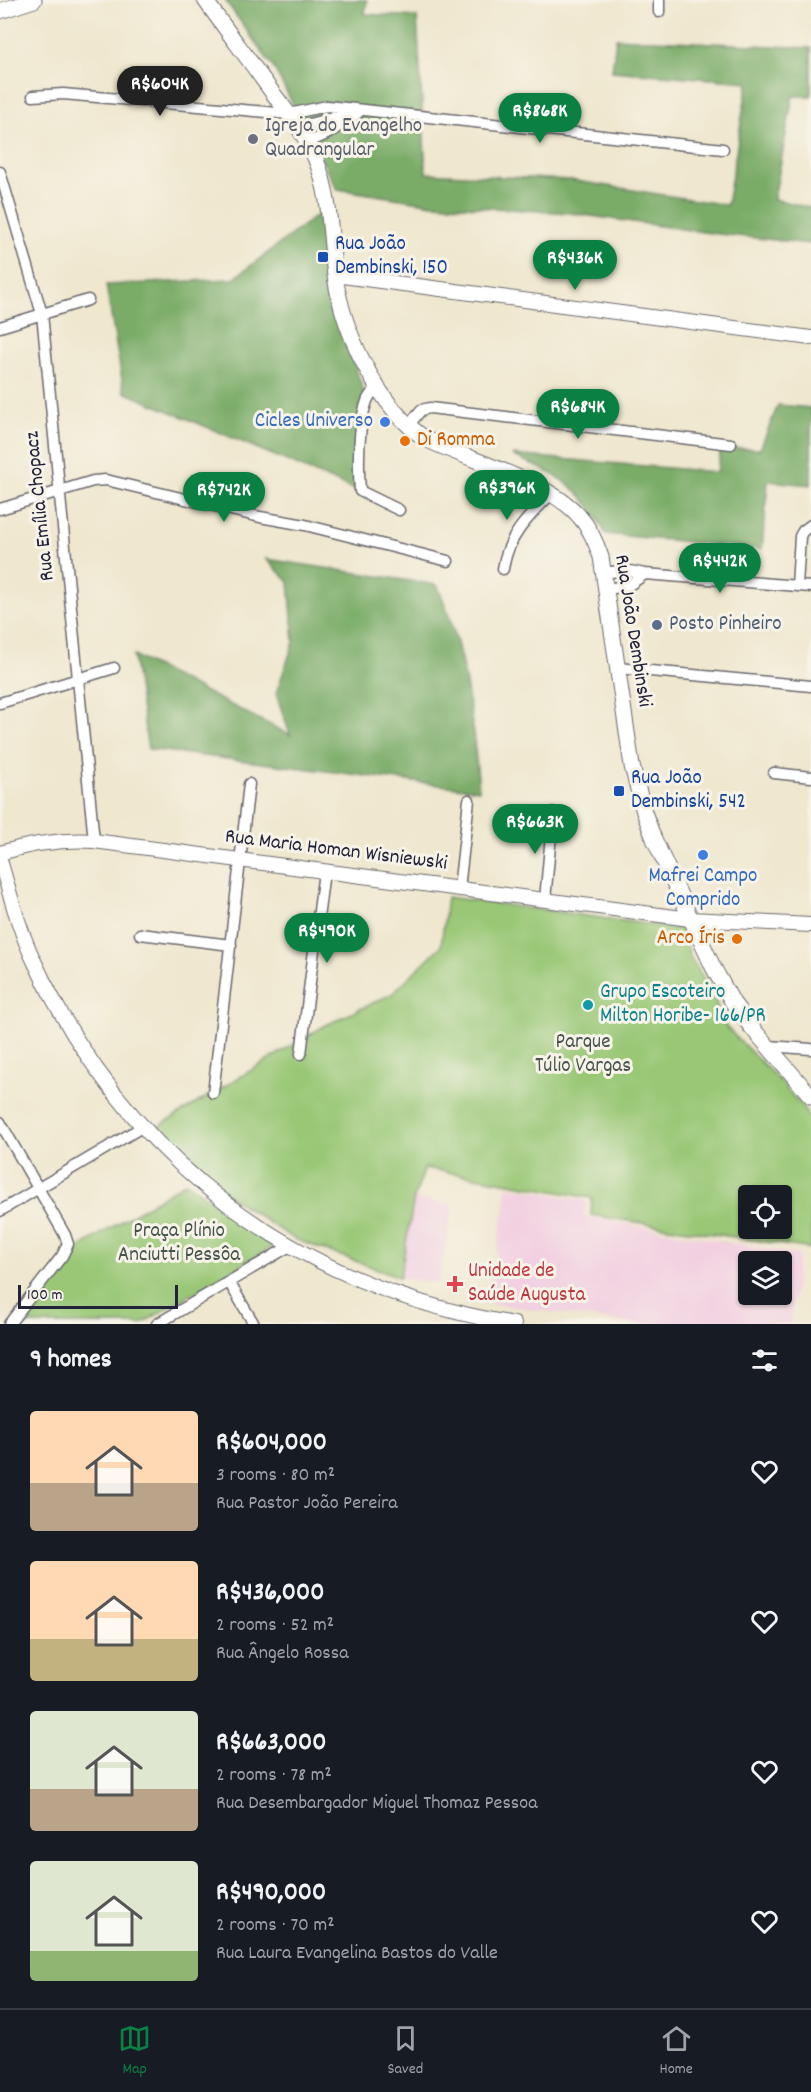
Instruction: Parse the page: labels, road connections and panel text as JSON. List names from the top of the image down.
{
  "streets": {
    "main road": ["Rua João Dembinski"],
    "street": ["Rua Emília Chopacz", "Rua Maria Homan Wisniewski"]
  },
  "crossings": [
    ["Rua Emília Chopacz", "Rua Maria Homan Wisniewski"],
    ["Rua João Dembinski", "Rua Maria Homan Wisniewski"]
  ],
  "parks": ["Parque Túlio Vargas", "Praça Plínio Anciutti Pessôa"],
  "places": {
    "other": [
      "Igreja do Evangelho Quadrangular",
      "Cicles Universo",
      "Di Romma",
      "Posto Pinheiro",
      "Mafrei Campo Comprido",
      "Arco Íris",
      "Grupo Escoteiro Milton Horibe- 166/PR"
    ],
    "transit": ["Rua João Dembinski, 150", "Rua João Dembinski, 542"],
    "health": ["Unidade de Saúde Augusta"]
  },
  "scale_bar": "100 m",
  "page": {
    "price": [
      "R$604K",
      "R$868K",
      "R$436K",
      "R$684K",
      "R$396K",
      "R$742K",
      "R$442K",
      "R$663K",
      "R$490K"
    ],
    "scale": "100 m",
    "heading": "9 homes",
    "list": [
      {
        "name": "R$604,000",
        "note": "3 rooms · 80 m² · Rua Pastor João Pereira"
      },
      {
        "name": "R$436,000",
        "note": "2 rooms · 52 m² · Rua Ângelo Rossa"
      },
      {
        "name": "R$663,000",
        "note": "2 rooms · 78 m² · Rua Desembargador Miguel Thomaz Pessoa"
      },
      {
        "name": "R$490,000",
        "note": "2 rooms · 70 m² · Rua Laura Evangelina Bastos do Valle"
      }
    ],
    "tabs": ["Map", "Saved", "Home"]
  }
}
